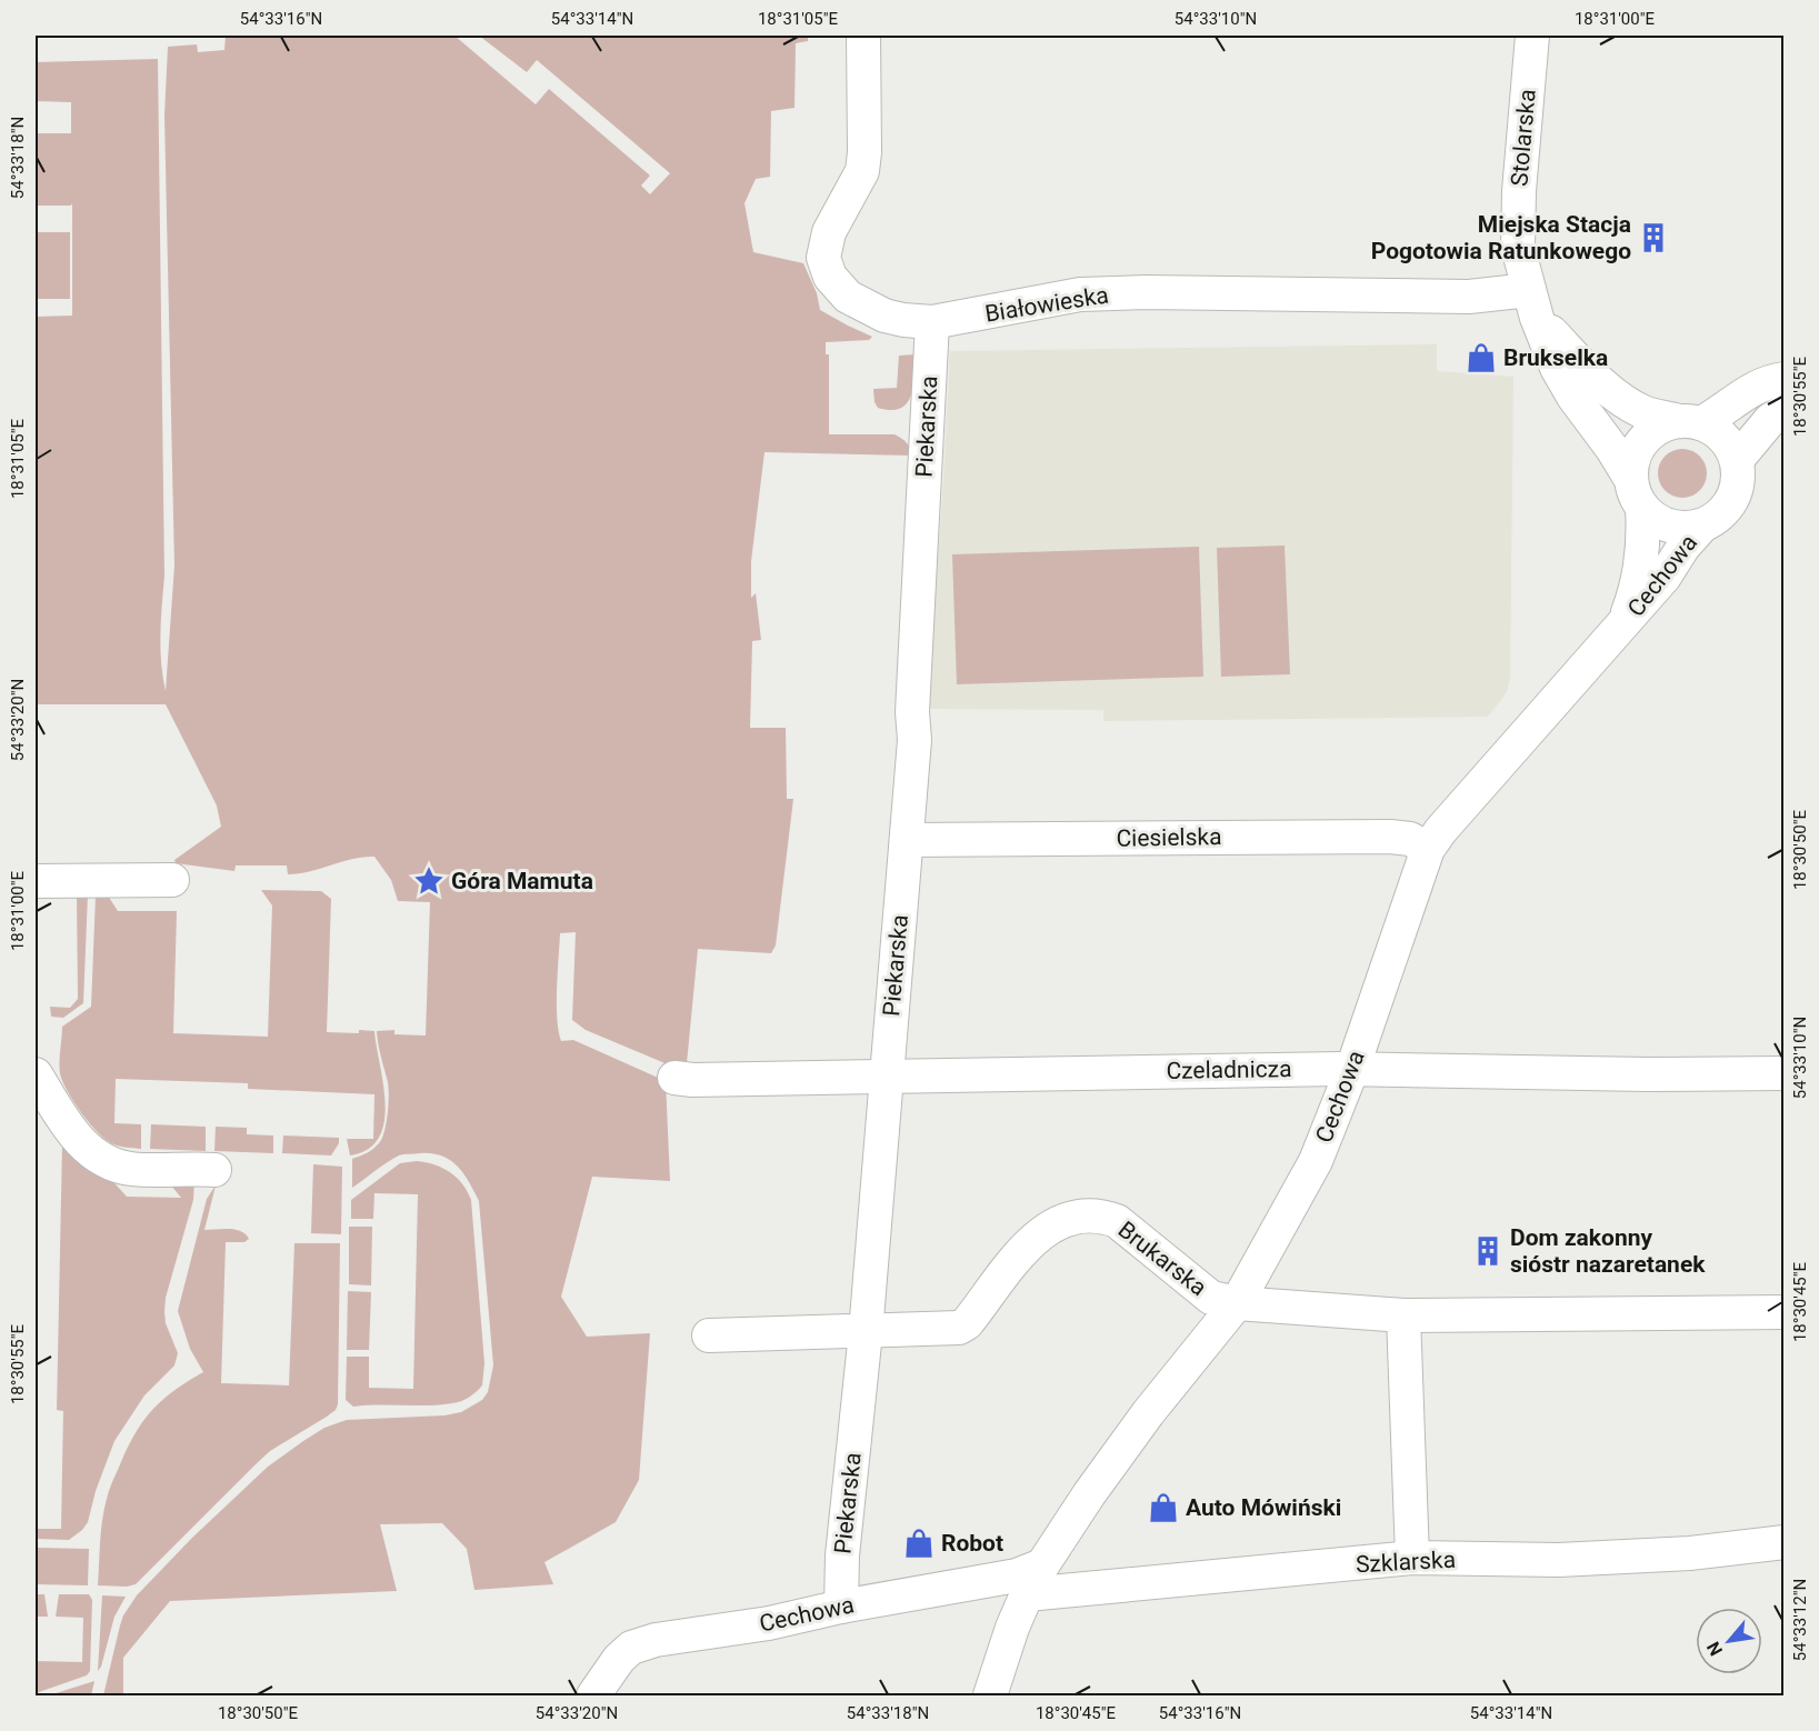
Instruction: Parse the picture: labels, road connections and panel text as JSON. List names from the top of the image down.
{
  "streets": {
    "street": [
      "Stolarska",
      "Białowieska",
      "Piekarska",
      "Cechowa",
      "Ciesielska",
      "Czeladnicza",
      "Brukarska",
      "Szklarska"
    ]
  },
  "crossings": [
    ["Stolarska", "Białowieska"],
    ["Stolarska", "Cechowa"],
    ["Białowieska", "Piekarska"],
    ["Piekarska", "Cechowa"],
    ["Piekarska", "Ciesielska"],
    ["Piekarska", "Czeladnicza"],
    ["Piekarska", "Brukarska"],
    ["Cechowa", "Ciesielska"],
    ["Cechowa", "Czeladnicza"],
    ["Cechowa", "Brukarska"],
    ["Cechowa", "Szklarska"]
  ],
  "places": {
    "building": ["Miejska Stacja Pogotowia Ratunkowego", "Dom zakonny sióstr nazaretanek"],
    "shop": ["Brukselka", "Auto Mówiński", "Robot"],
    "place": ["Góra Mamuta"]
  },
  "north": "bottom left",
  "coordinates": [
    "54°33'16\"N",
    "54°33'14\"N",
    "18°31'05\"E",
    "54°33'10\"N",
    "18°31'00\"E",
    "54°33'18\"N",
    "18°30'55\"E",
    "54°33'20\"N",
    "18°30'50\"E",
    "18°30'45\"E",
    "54°33'12\"N"
  ]
}
